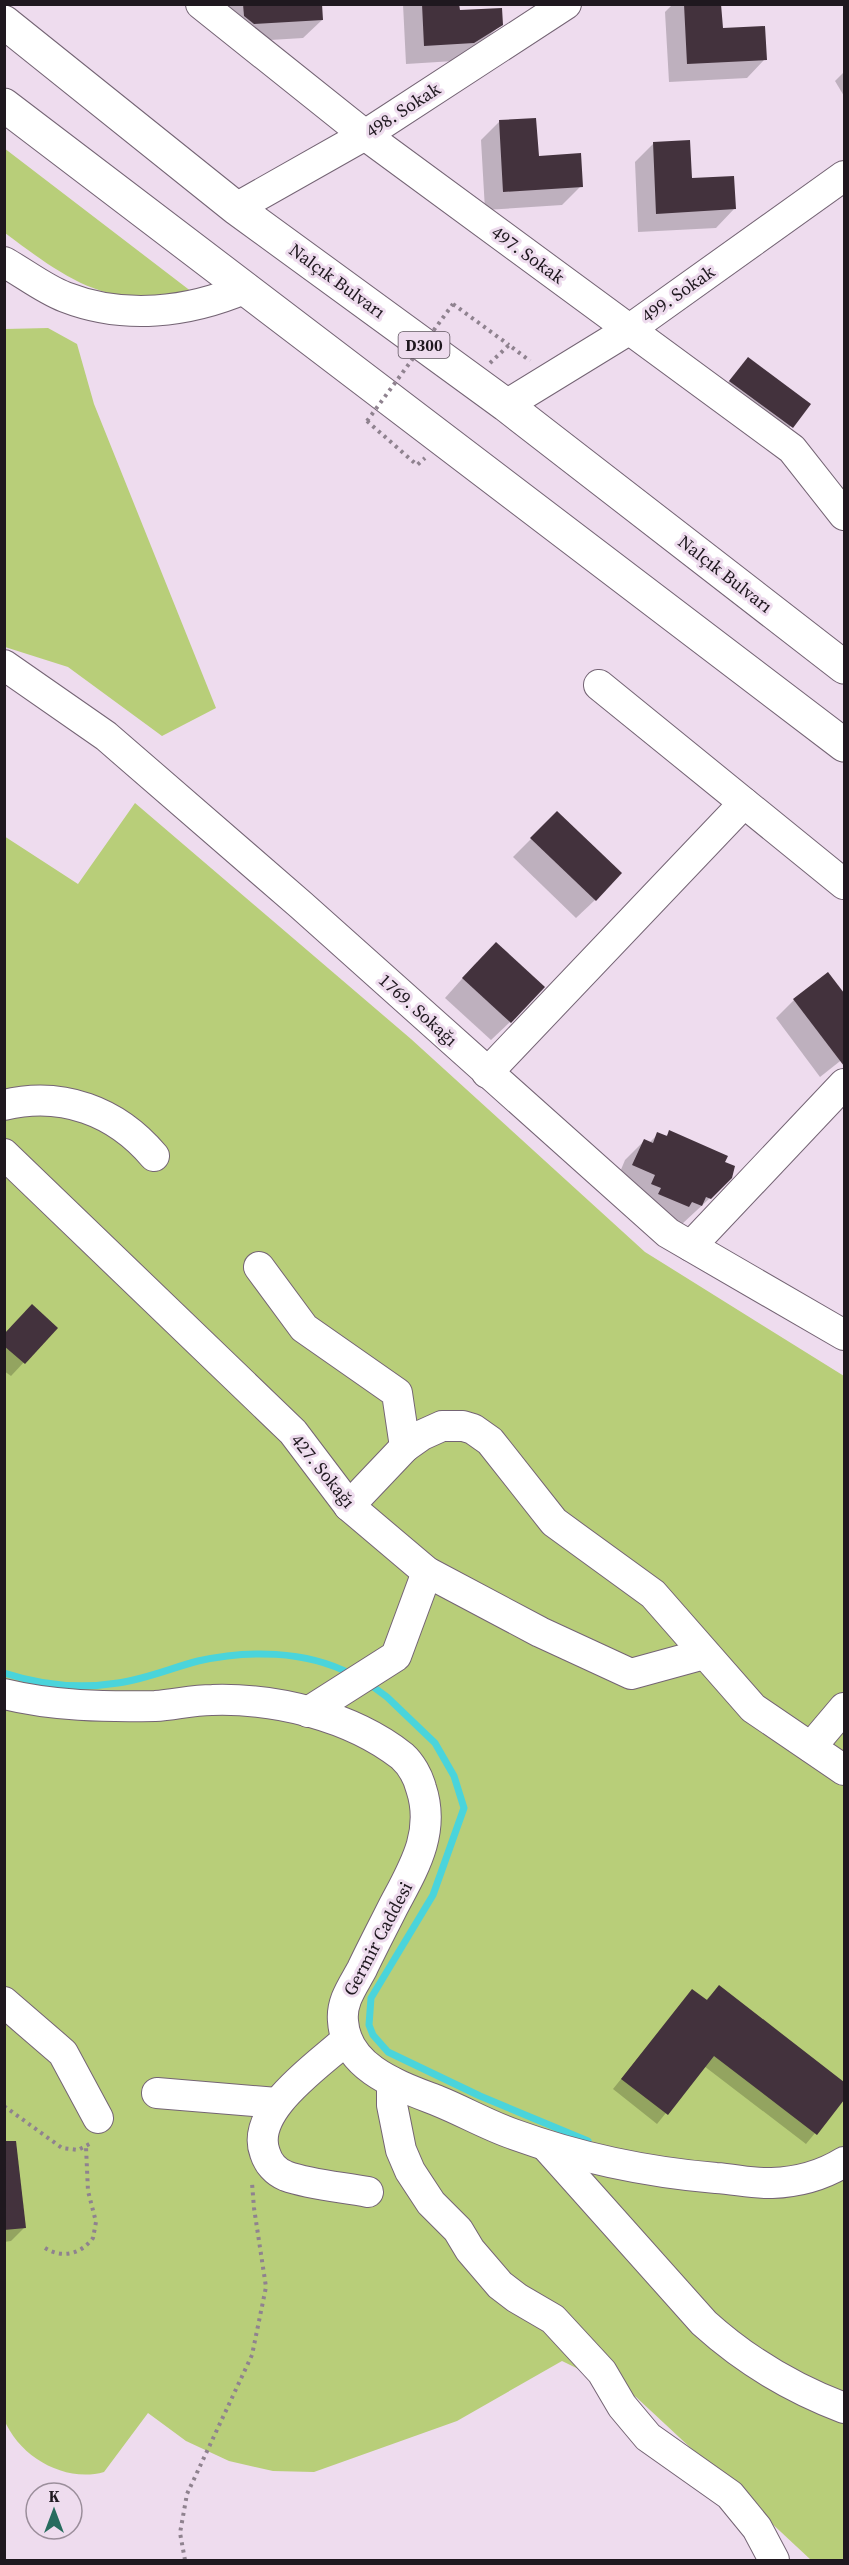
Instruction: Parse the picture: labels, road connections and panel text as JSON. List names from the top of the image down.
{
  "streets": {
    "highway": ["Nalçık Bulvarı", "D300"],
    "street": [
      "498. Sokak",
      "497. Sokak",
      "499. Sokak",
      "1769. Sokağı",
      "427. Sokağı",
      "Germir Caddesi"
    ]
  },
  "crossings": [
    ["498. Sokak", "497. Sokak"],
    ["498. Sokak", "Nalçık Bulvarı"],
    ["497. Sokak", "499. Sokak"],
    ["Nalçık Bulvarı", "499. Sokak"]
  ],
  "north": "top"
}
